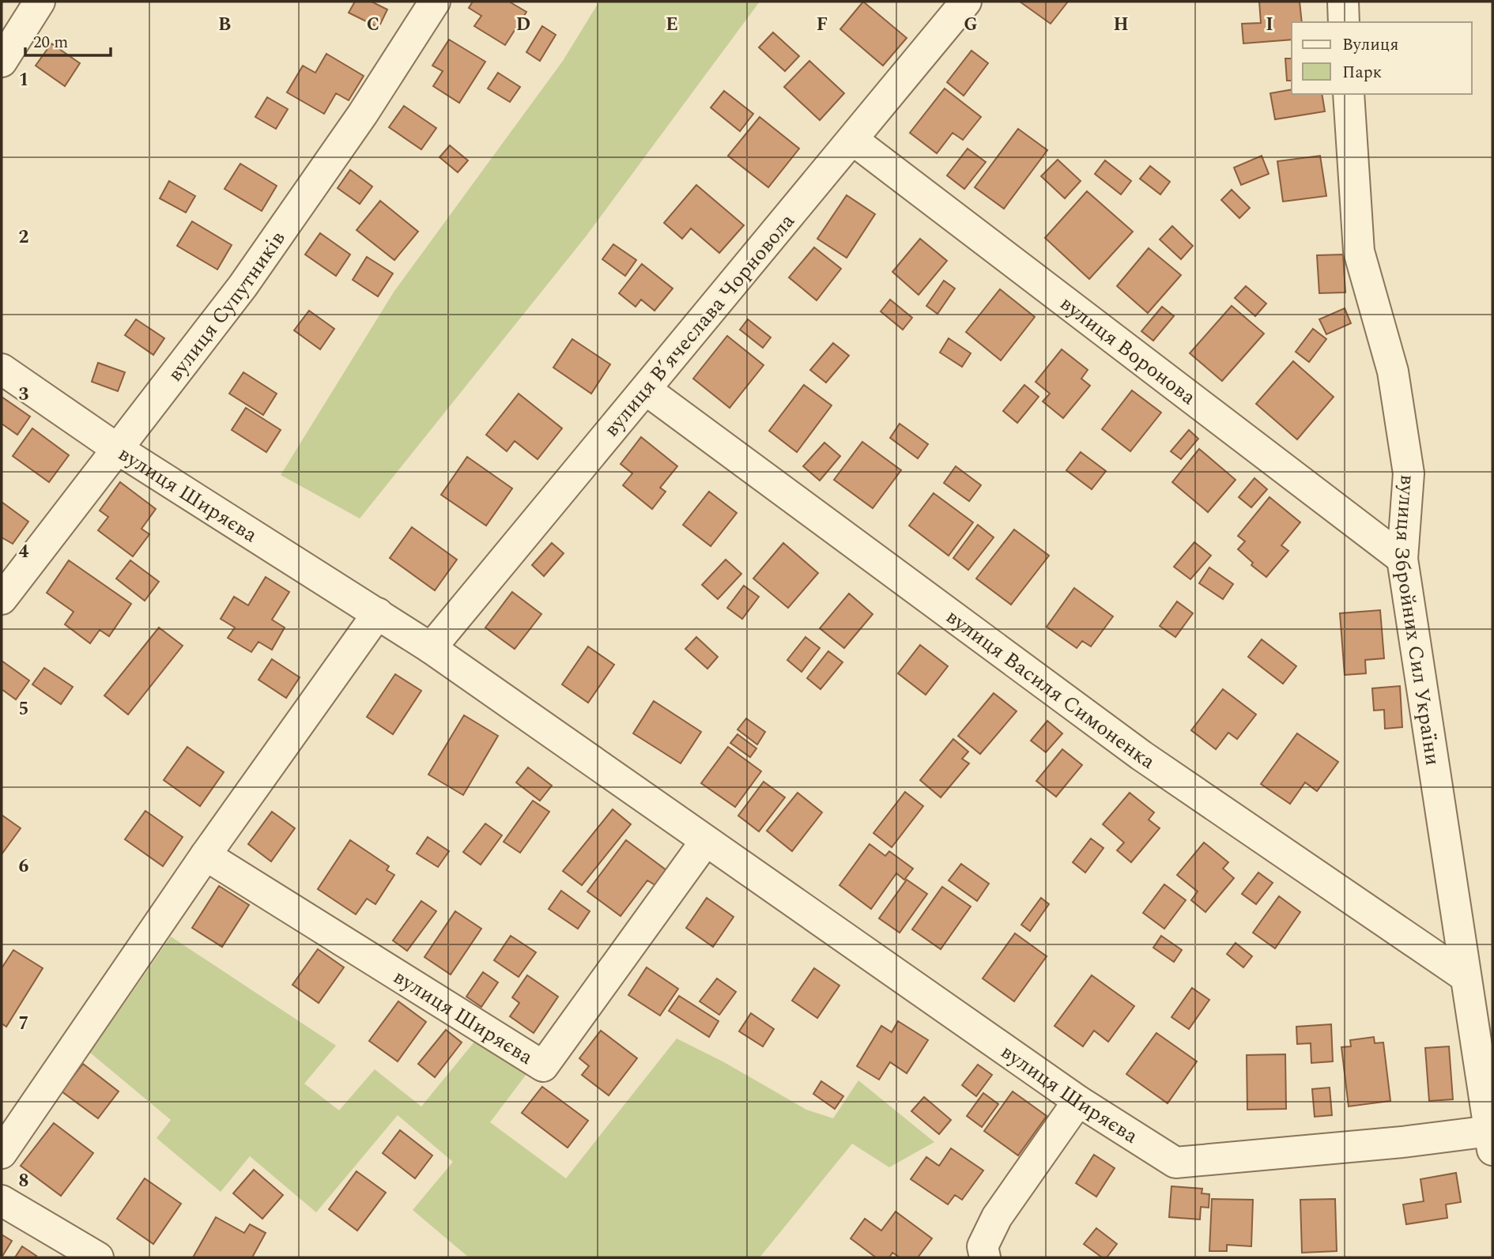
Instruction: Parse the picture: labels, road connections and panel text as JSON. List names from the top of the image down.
{
  "streets": {
    "street": [
      "вулиця Супутників",
      "вулиця Вʼячеслава Чорновола",
      "вулиця Воронова",
      "вулиця Ширяєва",
      "вулиця Збройних Сил України",
      "вулиця Василя Симоненка"
    ]
  },
  "crossings": [
    ["вулиця Супутників", "вулиця Ширяєва"],
    ["вулиця Вʼячеслава Чорновола", "вулиця Воронова"],
    ["вулиця Вʼячеслава Чорновола", "вулиця Ширяєва"],
    ["вулиця Вʼячеслава Чорновола", "вулиця Василя Симоненка"],
    ["вулиця Воронова", "вулиця Збройних Сил України"],
    ["вулиця Ширяєва", "вулиця Збройних Сил України"],
    ["вулиця Збройних Сил України", "вулиця Василя Симоненка"]
  ],
  "legend": ["Вулиця", "Парк"],
  "scale_bar": "20 m",
  "grid": {
    "columns": [
      "B",
      "C",
      "D",
      "E",
      "F",
      "G",
      "H",
      "I"
    ],
    "rows": [
      "1",
      "2",
      "3",
      "4",
      "5",
      "6",
      "7",
      "8"
    ]
  }
}
